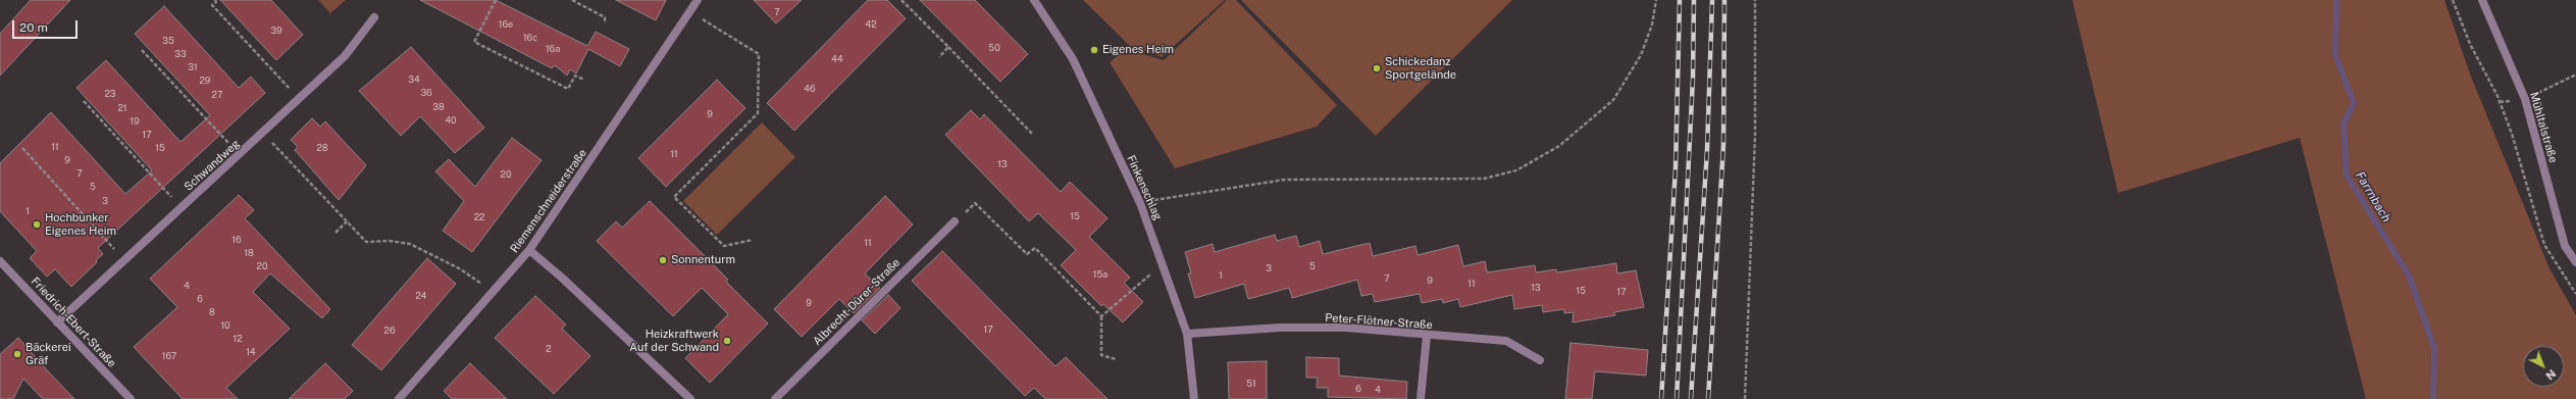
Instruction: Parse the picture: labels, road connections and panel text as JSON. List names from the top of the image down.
{
  "streets": {
    "street": [
      "Mühltalstraße",
      "Schwandweg",
      "Finkenschlag",
      "Riemenschneiderstraße",
      "Albrecht-Dürer-Straße",
      "Peter-Flötner-Straße",
      "Friedrich-Ebert-Straße"
    ]
  },
  "crossings": [
    ["Schwandweg", "Friedrich-Ebert-Straße"],
    ["Finkenschlag", "Peter-Flötner-Straße"]
  ],
  "water": ["Farrnbach"],
  "places": [
    "Eigenes Heim",
    "Schickedanz Sportgelände",
    "Hochbunker Eigenes Heim",
    "Sonnenturm",
    "Heizkraftwerk Auf der Schwand",
    "Bäckerei Gräf"
  ],
  "house_numbers": [
    "7",
    "16e",
    "42",
    "39",
    "16c",
    "35",
    "50",
    "16a",
    "33",
    "44",
    "31",
    "34",
    "29",
    "46",
    "36",
    "23",
    "27",
    "38",
    "21",
    "9",
    "40",
    "19",
    "17",
    "11",
    "15",
    "28",
    "11",
    "9",
    "13",
    "7",
    "20",
    "5",
    "3",
    "1",
    "15",
    "22",
    "16",
    "11",
    "18",
    "20",
    "5",
    "3",
    "15a",
    "1",
    "7",
    "9",
    "11",
    "4",
    "13",
    "15",
    "17",
    "24",
    "6",
    "9",
    "8",
    "10",
    "17",
    "26",
    "12",
    "2",
    "14",
    "167",
    "51",
    "6",
    "4"
  ],
  "scale_bar": "20 m",
  "north": "bottom right"
}
